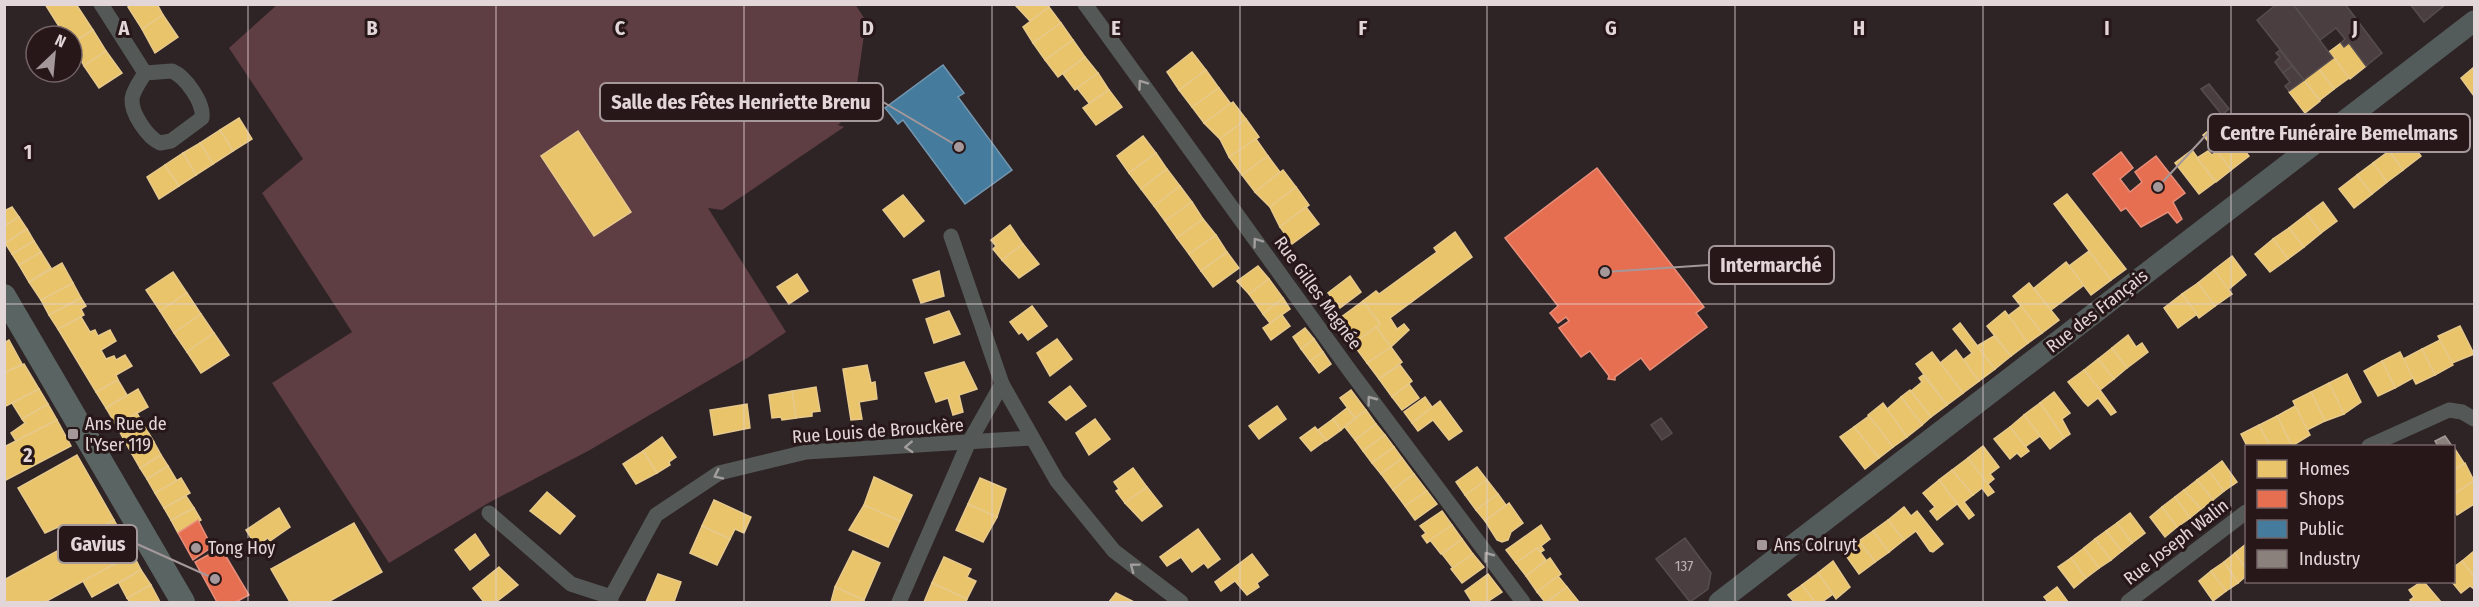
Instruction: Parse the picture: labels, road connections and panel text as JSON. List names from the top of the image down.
{
  "streets": {
    "main road": ["Rue des Français"],
    "street": ["Rue Gilles Magnée", "Rue Louis de Brouckère", "Rue Joseph Walin"]
  },
  "one_way": ["Rue Gilles Magnée", "Rue Louis de Brouckère"],
  "places": {
    "other": [
      "Salle des Fêtes Henriette Brenu",
      "Centre Funéraire Bemelmans",
      "Intermarché",
      "Tong Hoy",
      "Gavius"
    ],
    "transit": ["Ans Rue de l'Yser 119", "Ans Colruyt"]
  },
  "house_numbers": ["137"],
  "legend": [
    "Homes",
    "Shops",
    "Public",
    "Industry"
  ],
  "north": "top right",
  "grid": {
    "columns": [
      "A",
      "B",
      "C",
      "D",
      "E",
      "F",
      "G",
      "H",
      "I",
      "J"
    ],
    "rows": ["1", "2"]
  }
}
